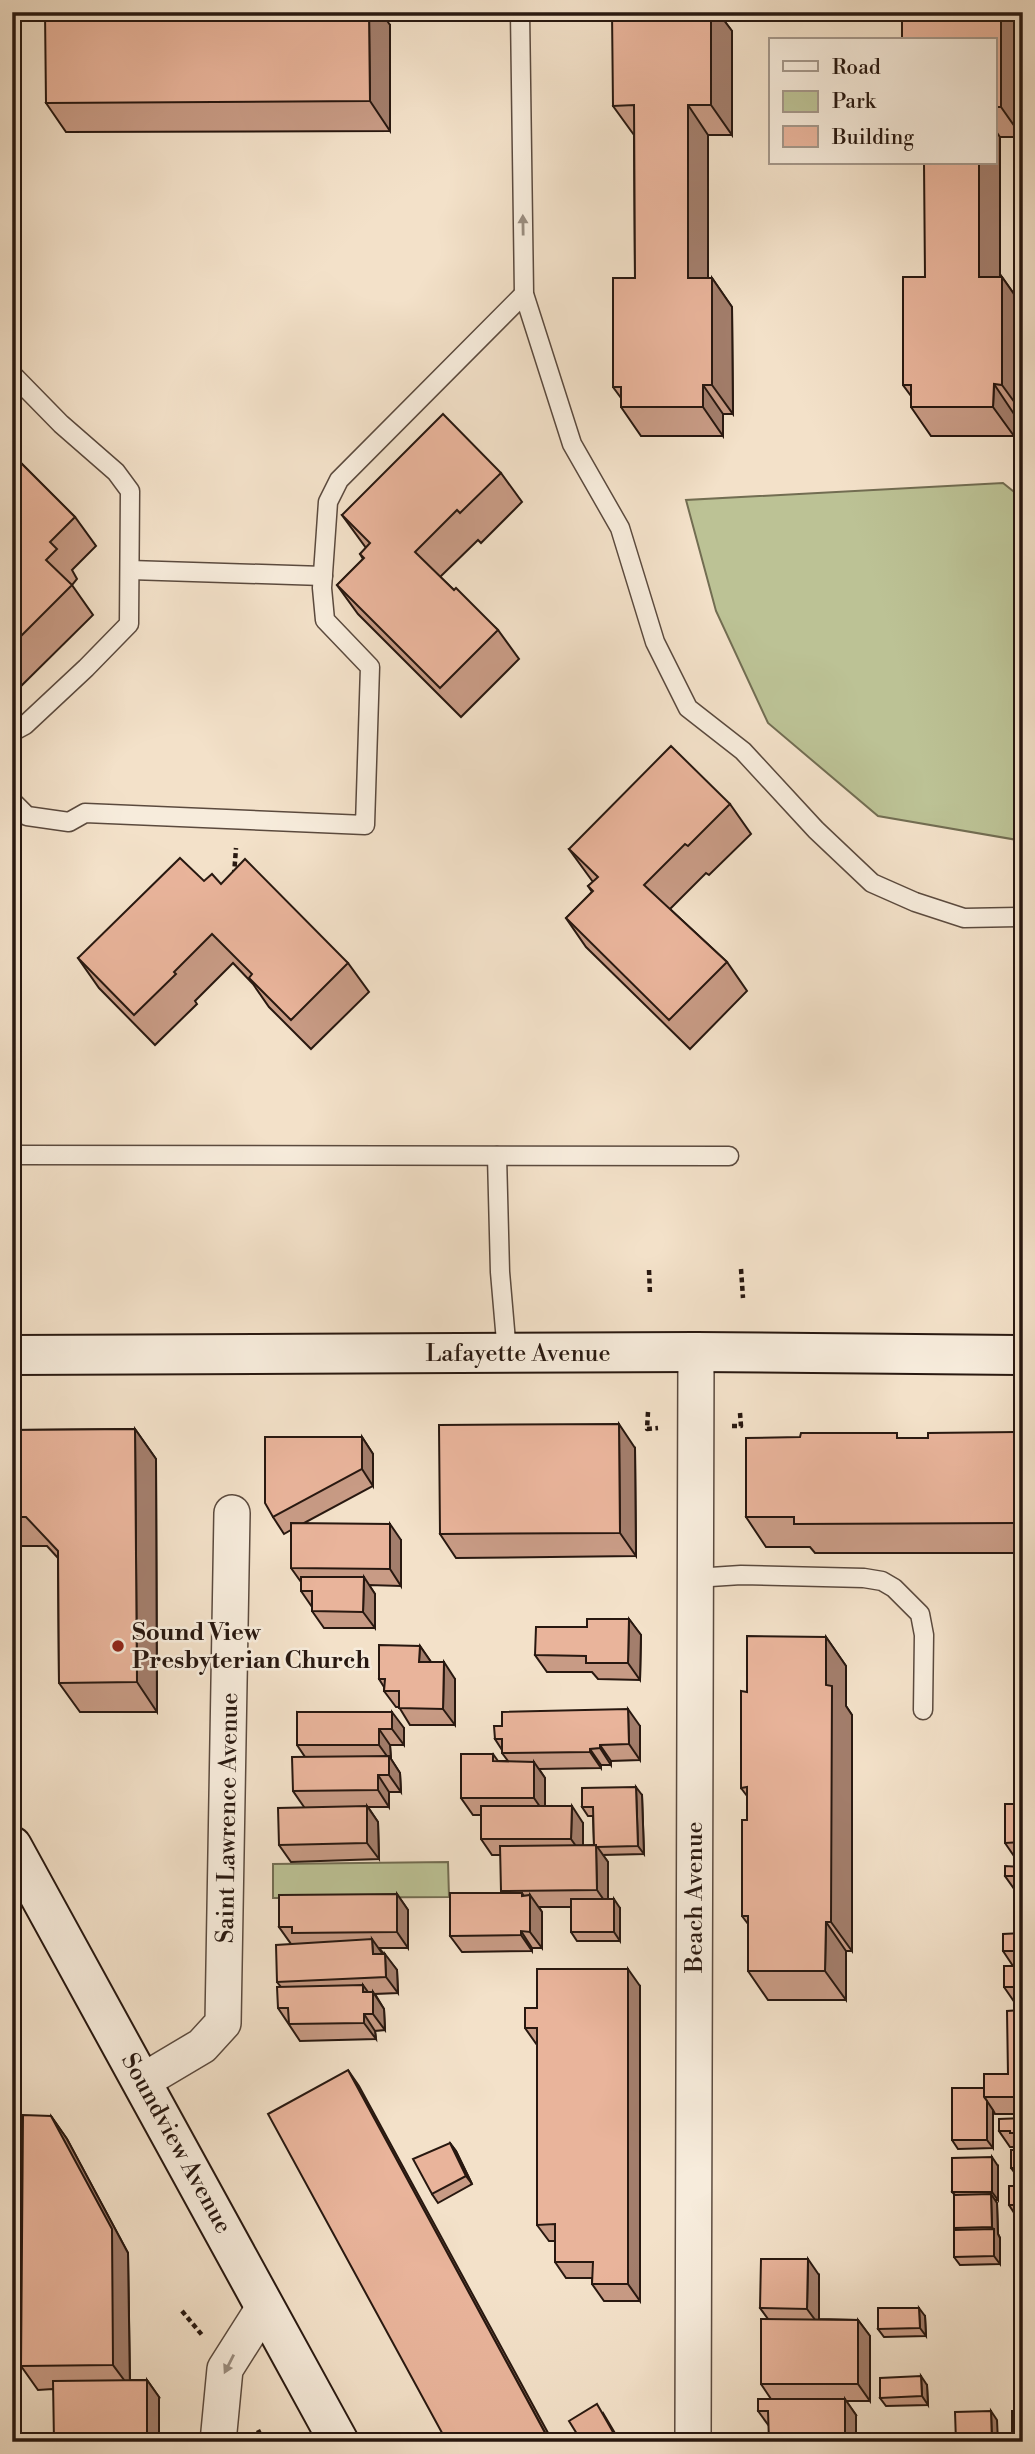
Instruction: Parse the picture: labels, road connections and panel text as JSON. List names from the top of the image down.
{
  "streets": {
    "street": [
      "Lafayette Avenue",
      "Saint Lawrence Avenue",
      "Beach Avenue",
      "Soundview Avenue"
    ]
  },
  "crossings": [
    ["Lafayette Avenue", "Beach Avenue"],
    ["Saint Lawrence Avenue", "Soundview Avenue"]
  ],
  "places": ["Sound View Presbyterian Church"],
  "legend": ["Road", "Park", "Building"]
}
